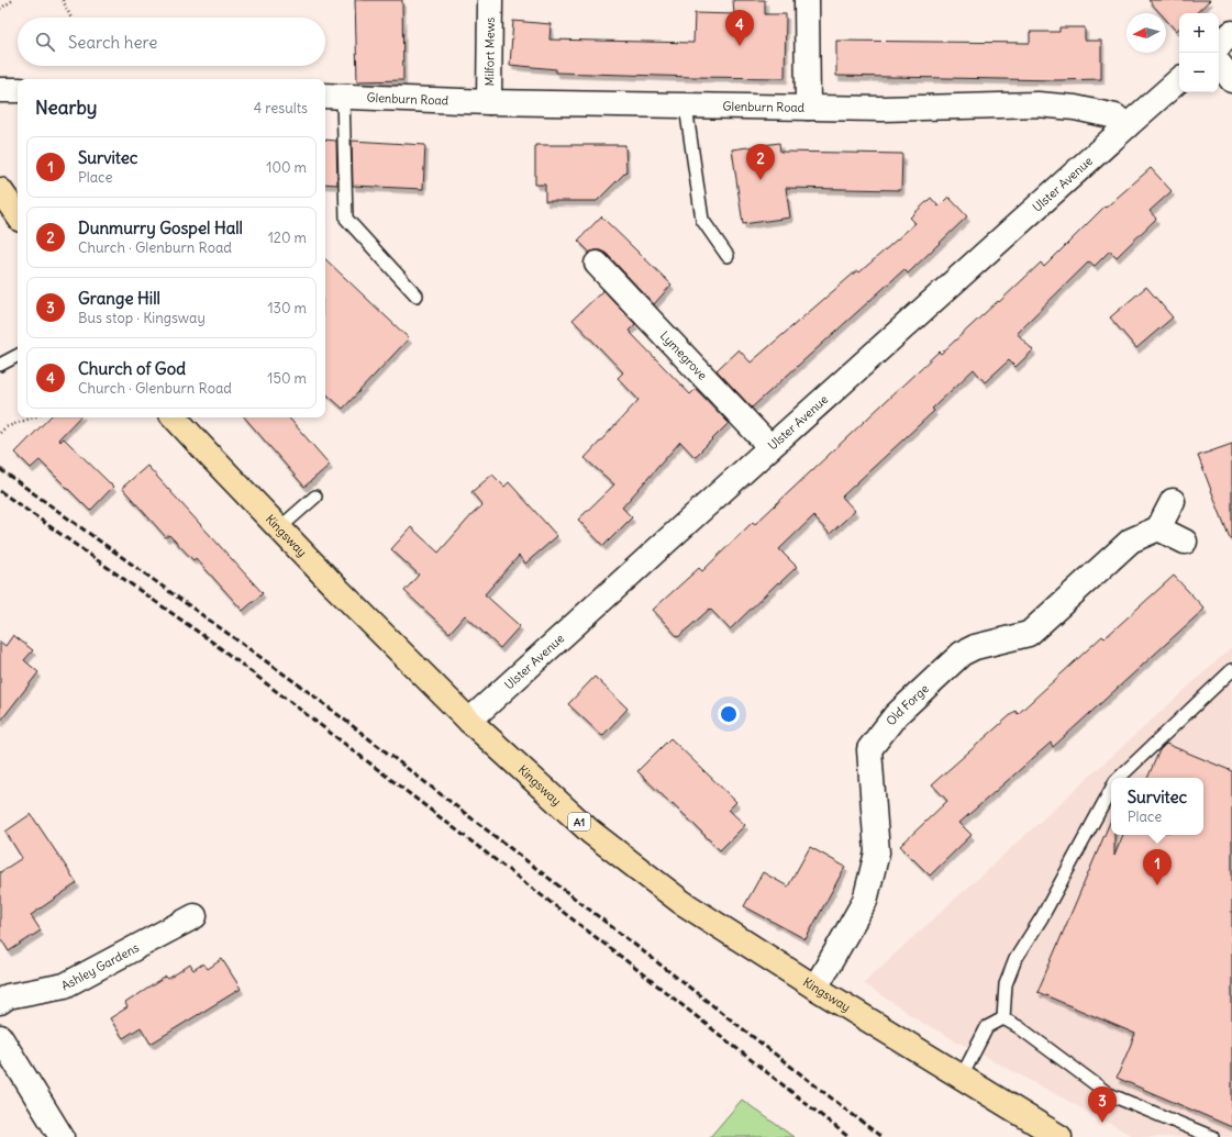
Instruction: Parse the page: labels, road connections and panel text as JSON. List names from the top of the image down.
{
  "streets": {
    "main road": ["Kingsway", "A1"],
    "street": [
      "Milfort Mews",
      "Glenburn Road",
      "Ulster Avenue",
      "Lymegrove",
      "Old Forge",
      "Ashley Gardens"
    ]
  },
  "crossings": [
    ["Milfort Mews", "Glenburn Road"],
    ["Glenburn Road", "Ulster Avenue"],
    ["Ulster Avenue", "Lymegrove"],
    ["Ulster Avenue", "Kingsway"],
    ["Kingsway", "Old Forge"]
  ],
  "north": "left",
  "page": {
    "pins": [
      "4",
      "2",
      "1",
      "3"
    ],
    "map_buttons": ["+", "−"],
    "search": "Search here",
    "heading": ["Nearby", "4 results"],
    "list": [
      {
        "mark": "1",
        "name": "Survitec",
        "note": "Place",
        "value": "100 m"
      },
      {
        "mark": "2",
        "name": "Dunmurry Gospel Hall",
        "note": "Church · Glenburn Road",
        "value": "120 m"
      },
      {
        "mark": "3",
        "name": "Grange Hill",
        "note": "Bus stop · Kingsway",
        "value": "130 m"
      },
      {
        "mark": "4",
        "name": "Church of God",
        "note": "Church · Glenburn Road",
        "value": "150 m"
      }
    ],
    "popup": ["Survitec", "Place"]
  }
}
